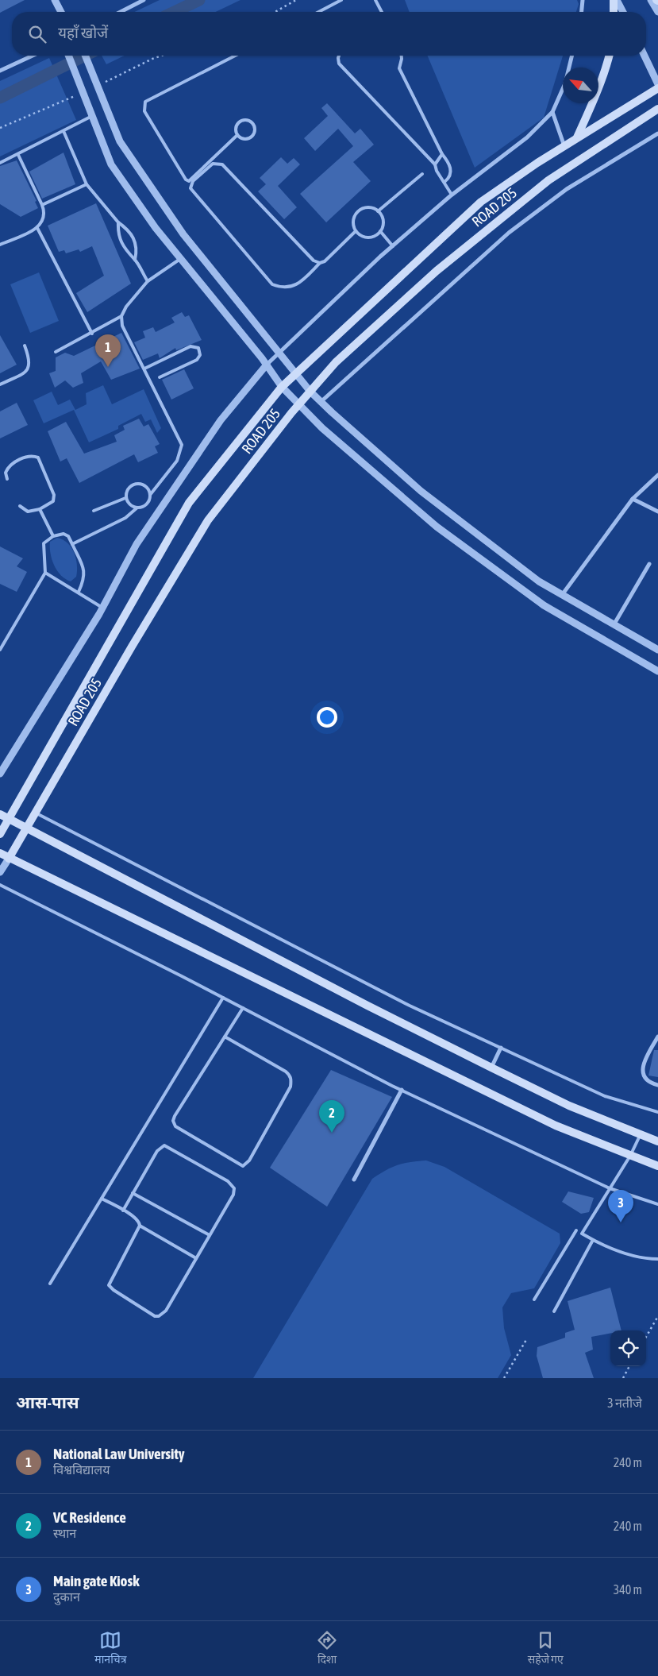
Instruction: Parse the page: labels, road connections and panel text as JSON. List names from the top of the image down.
{
  "streets": {
    "main road": ["ROAD 205"]
  },
  "north": "top left",
  "page": {
    "search": "यहाँ खोजें",
    "pins": ["1", "2", "3"],
    "heading": ["आस-पास", "3 नतीजे"],
    "list": [
      {
        "mark": "1",
        "name": "National Law University",
        "note": "विश्वविद्यालय",
        "value": "240 m"
      },
      {
        "mark": "2",
        "name": "VC Residence",
        "note": "स्थान",
        "value": "240 m"
      },
      {
        "mark": "3",
        "name": "Main gate Kiosk",
        "note": "दुकान",
        "value": "340 m"
      }
    ],
    "nav": ["मानचित्र", "दिशा", "सहेजे गए"]
  }
}
